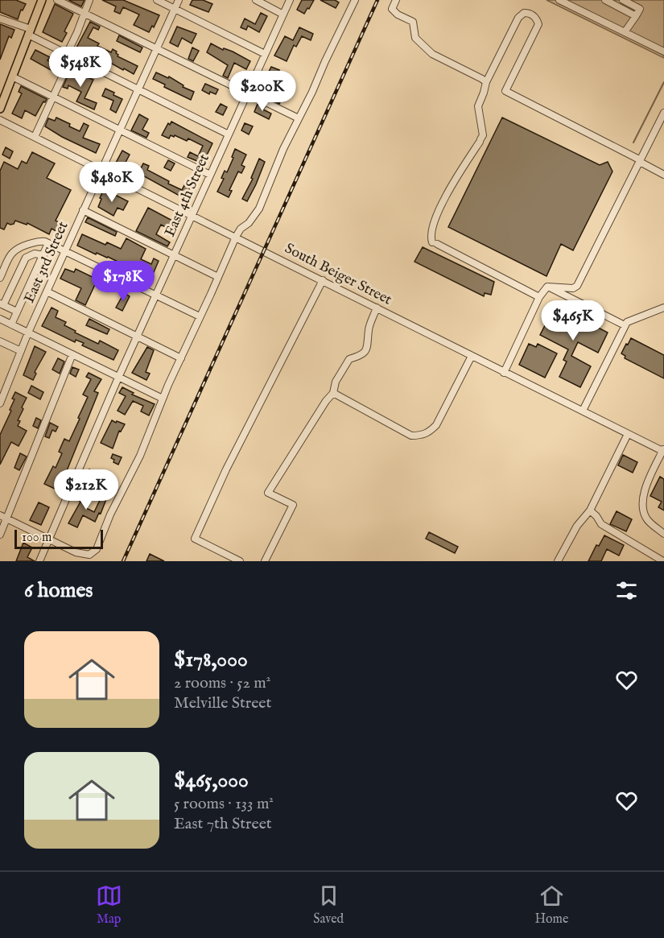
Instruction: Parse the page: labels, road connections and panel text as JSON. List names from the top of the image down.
{
  "streets": {
    "street": ["East 4th Street", "East 3rd Street", "South Beiger Street"]
  },
  "crossings": [
    ["East 4th Street", "South Beiger Street"],
    ["East 3rd Street", "South Beiger Street"]
  ],
  "scale_bar": "100 m",
  "page": {
    "price": [
      "$548K",
      "$200K",
      "$480K",
      "$178K",
      "$465K",
      "$212K"
    ],
    "scale": "100 m",
    "heading": "6 homes",
    "list": [
      {
        "name": "$178,000",
        "note": "2 rooms · 52 m² · Melville Street"
      },
      {
        "name": "$465,000",
        "note": "5 rooms · 133 m² · East 7th Street"
      }
    ],
    "tabs": ["Map", "Saved", "Home"]
  }
}
